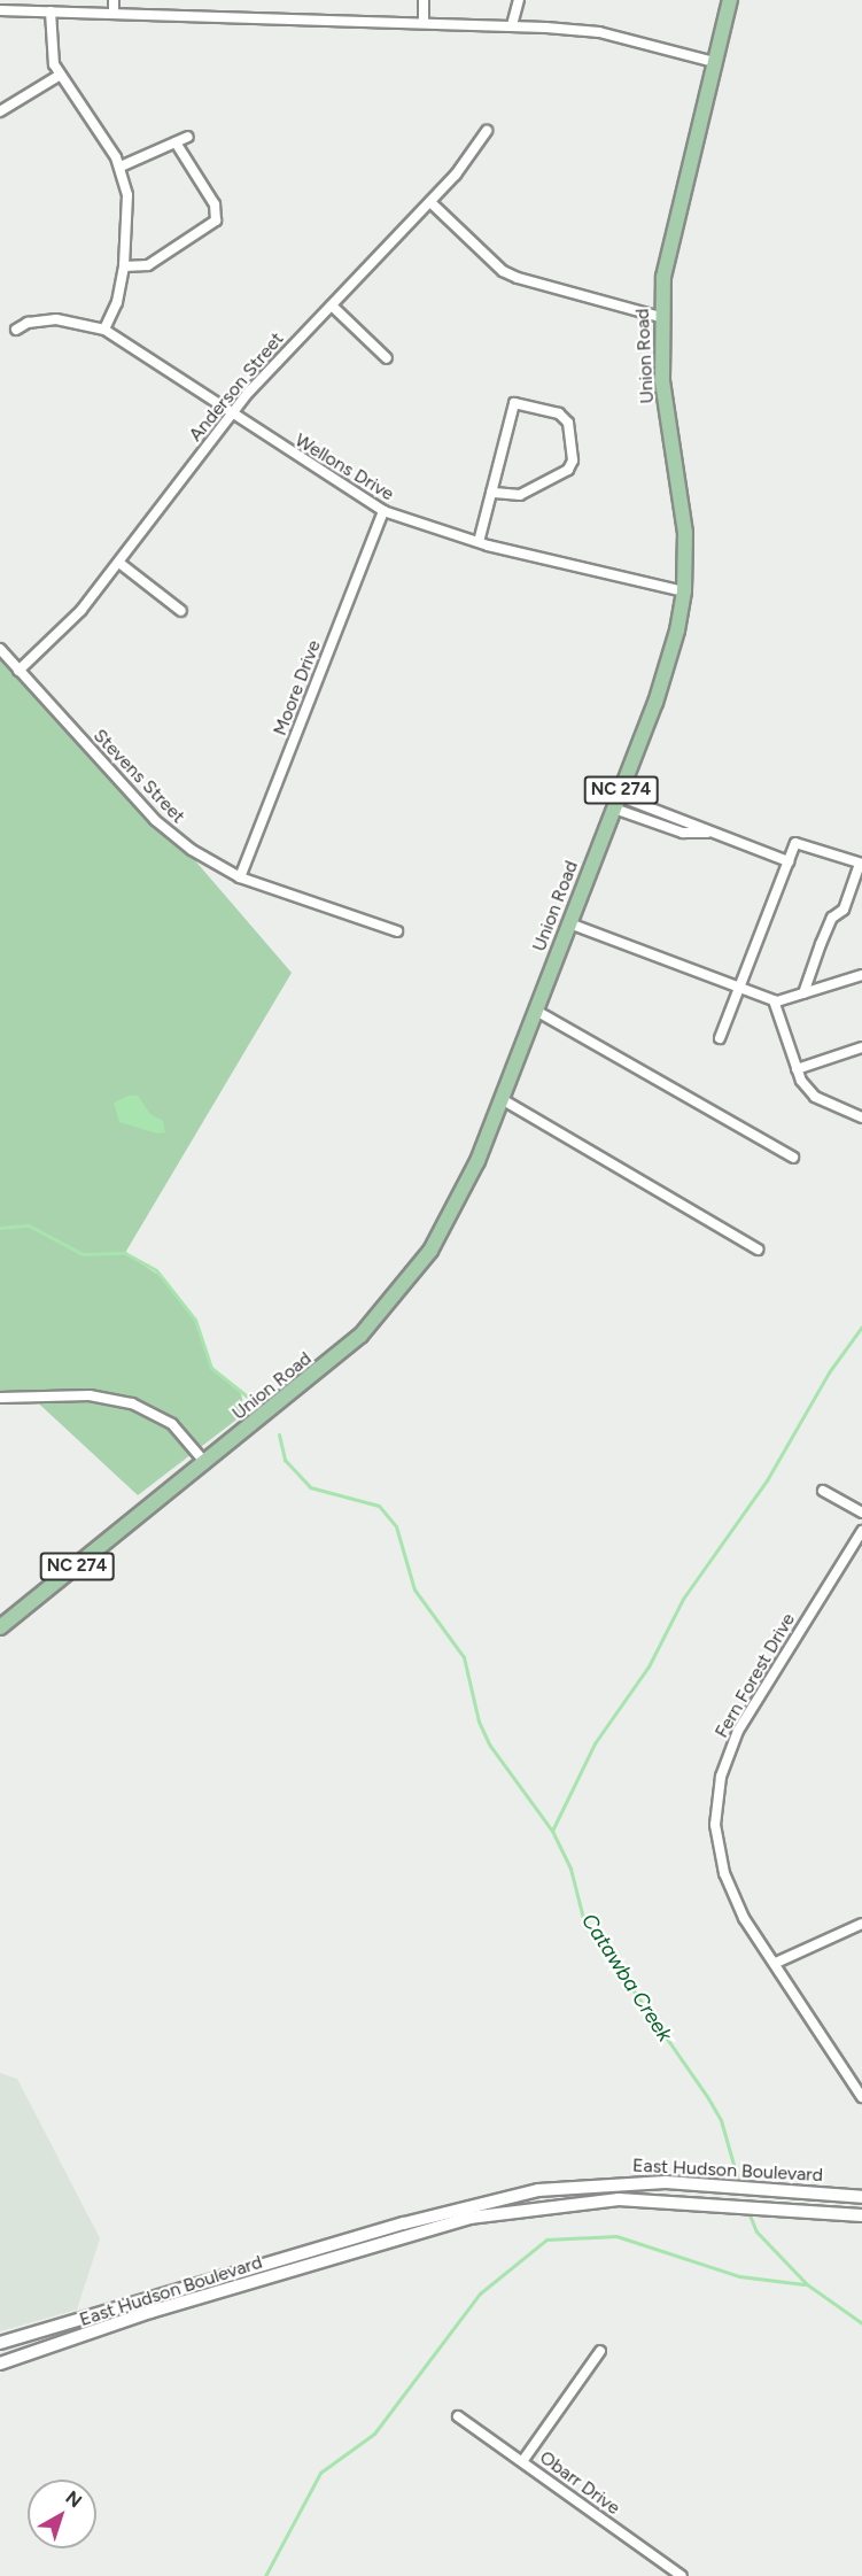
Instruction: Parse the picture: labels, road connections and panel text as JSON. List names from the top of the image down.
{
  "streets": {
    "main road": ["Union Road", "NC 274", "East Hudson Boulevard"],
    "street": [
      "Anderson Street",
      "Wellons Drive",
      "Moore Drive",
      "Stevens Street",
      "Fern Forest Drive",
      "Obarr Drive"
    ]
  },
  "crossings": [
    ["Union Road", "Wellons Drive"],
    ["Anderson Street", "Wellons Drive"],
    ["Anderson Street", "Stevens Street"],
    ["Wellons Drive", "Moore Drive"],
    ["Moore Drive", "Stevens Street"]
  ],
  "water": ["Catawba Creek"],
  "north": "top right"
}
